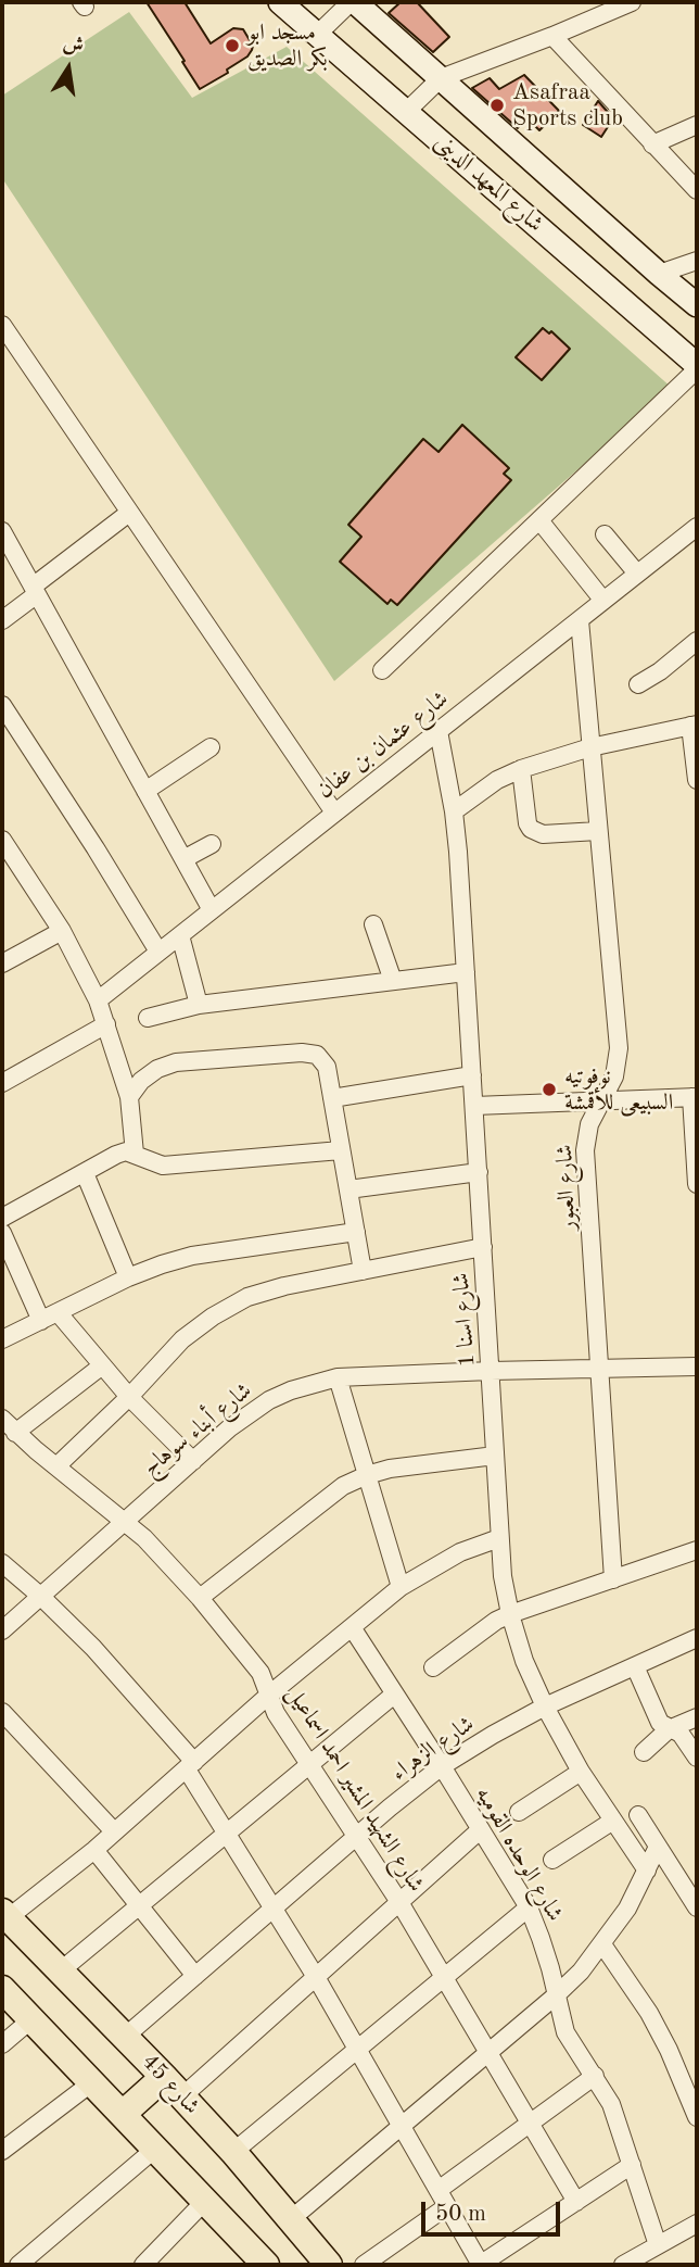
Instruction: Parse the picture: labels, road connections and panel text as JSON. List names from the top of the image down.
{
  "streets": {
    "main road": ["شارع 45"],
    "street": [
      "شارع المعهد الدينى",
      "شارع عثمان بن عفان",
      "شارع العبور",
      "شارع اسنا 1",
      "شارع أبناء سوهاج",
      "شارع الزهراء",
      "شارع الشهيد المشير احمد اسماعيل",
      "شارع الوحده القوميه"
    ]
  },
  "crossings": [
    ["شارع عثمان بن عفان", "شارع العبور"],
    ["شارع عثمان بن عفان", "شارع اسنا 1"],
    ["شارع العبور", "شارع أبناء سوهاج"],
    ["شارع اسنا 1", "شارع أبناء سوهاج"],
    ["شارع اسنا 1", "شارع الزهراء"],
    ["شارع أبناء سوهاج", "شارع الشهيد المشير احمد اسماعيل"],
    ["شارع الزهراء", "شارع الشهيد المشير احمد اسماعيل"],
    ["شارع الزهراء", "شارع الوحده القوميه"],
    ["شارع الزهراء", "شارع 45"]
  ],
  "places": ["مسجد ابو بكر الصديق", "Asafraa Sports club", "نوفوتيه السبيعى للأقمشة"],
  "scale_bar": "50 m",
  "north": "top"
}
